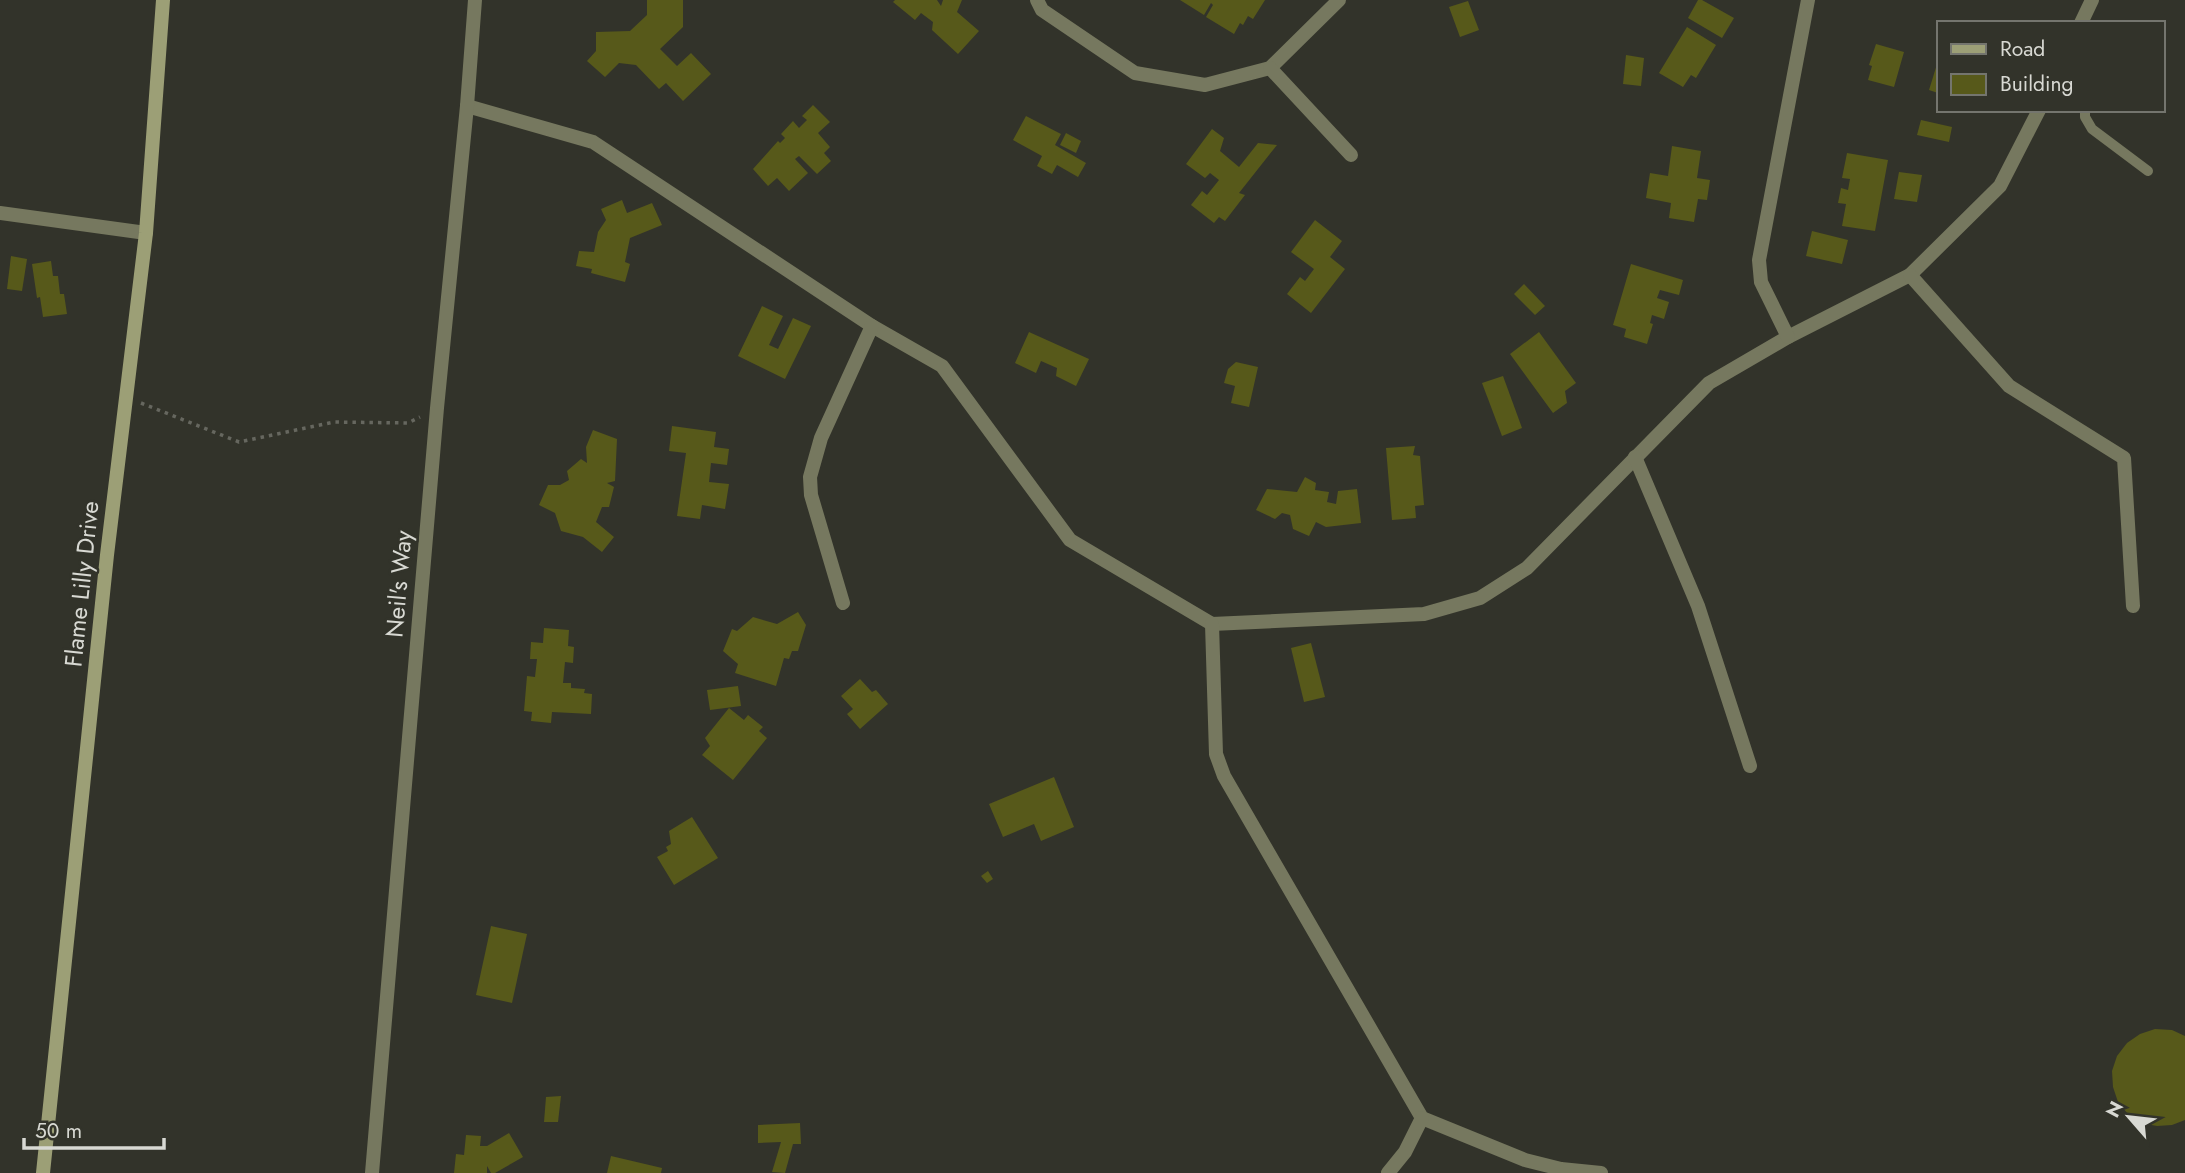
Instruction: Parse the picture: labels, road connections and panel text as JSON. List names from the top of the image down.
{
  "streets": {
    "street": ["Flame Lilly Drive", "Neil's Way"]
  },
  "legend": ["Road", "Building"],
  "scale_bar": "50 m",
  "north": "top left"
}
